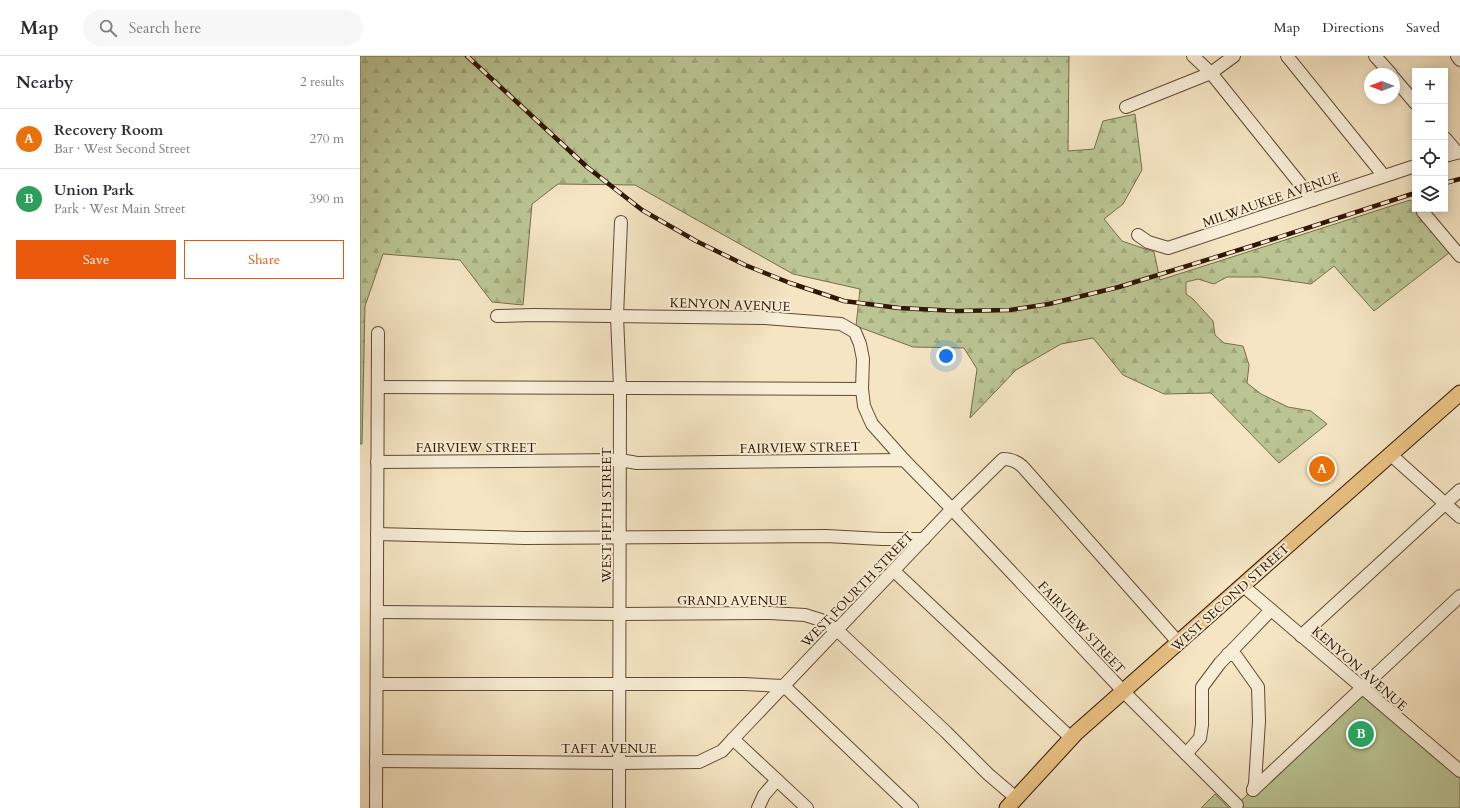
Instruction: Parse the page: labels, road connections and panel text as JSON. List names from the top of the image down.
{
  "streets": {
    "main road": ["WEST SECOND STREET"],
    "street": [
      "MILWAUKEE AVENUE",
      "KENYON AVENUE",
      "FAIRVIEW STREET",
      "WEST FIFTH STREET",
      "WEST FOURTH STREET",
      "GRAND AVENUE",
      "TAFT AVENUE"
    ]
  },
  "crossings": [
    ["KENYON AVENUE", "WEST FIFTH STREET"],
    ["KENYON AVENUE", "WEST SECOND STREET"],
    ["FAIRVIEW STREET", "WEST FIFTH STREET"],
    ["FAIRVIEW STREET", "WEST FOURTH STREET"],
    ["FAIRVIEW STREET", "WEST SECOND STREET"],
    ["WEST FIFTH STREET", "GRAND AVENUE"],
    ["WEST FIFTH STREET", "TAFT AVENUE"],
    ["WEST FOURTH STREET", "WEST SECOND STREET"],
    ["WEST FOURTH STREET", "GRAND AVENUE"],
    ["WEST FOURTH STREET", "TAFT AVENUE"],
    ["WEST SECOND STREET", "GRAND AVENUE"]
  ],
  "north": "left",
  "page": {
    "header": "Map",
    "search": "Search here",
    "nav": ["Map", "Directions", "Saved"],
    "heading": ["Nearby", "2 results"],
    "map_buttons": ["+", "−"],
    "list": [
      {
        "mark": "A",
        "name": "Recovery Room",
        "note": "Bar · West Second Street",
        "value": "270 m"
      },
      {
        "mark": "B",
        "name": "Union Park",
        "note": "Park · West Main Street",
        "value": "390 m"
      }
    ],
    "buttons": ["Save", "Share"],
    "pins": ["A", "B"]
  }
}
